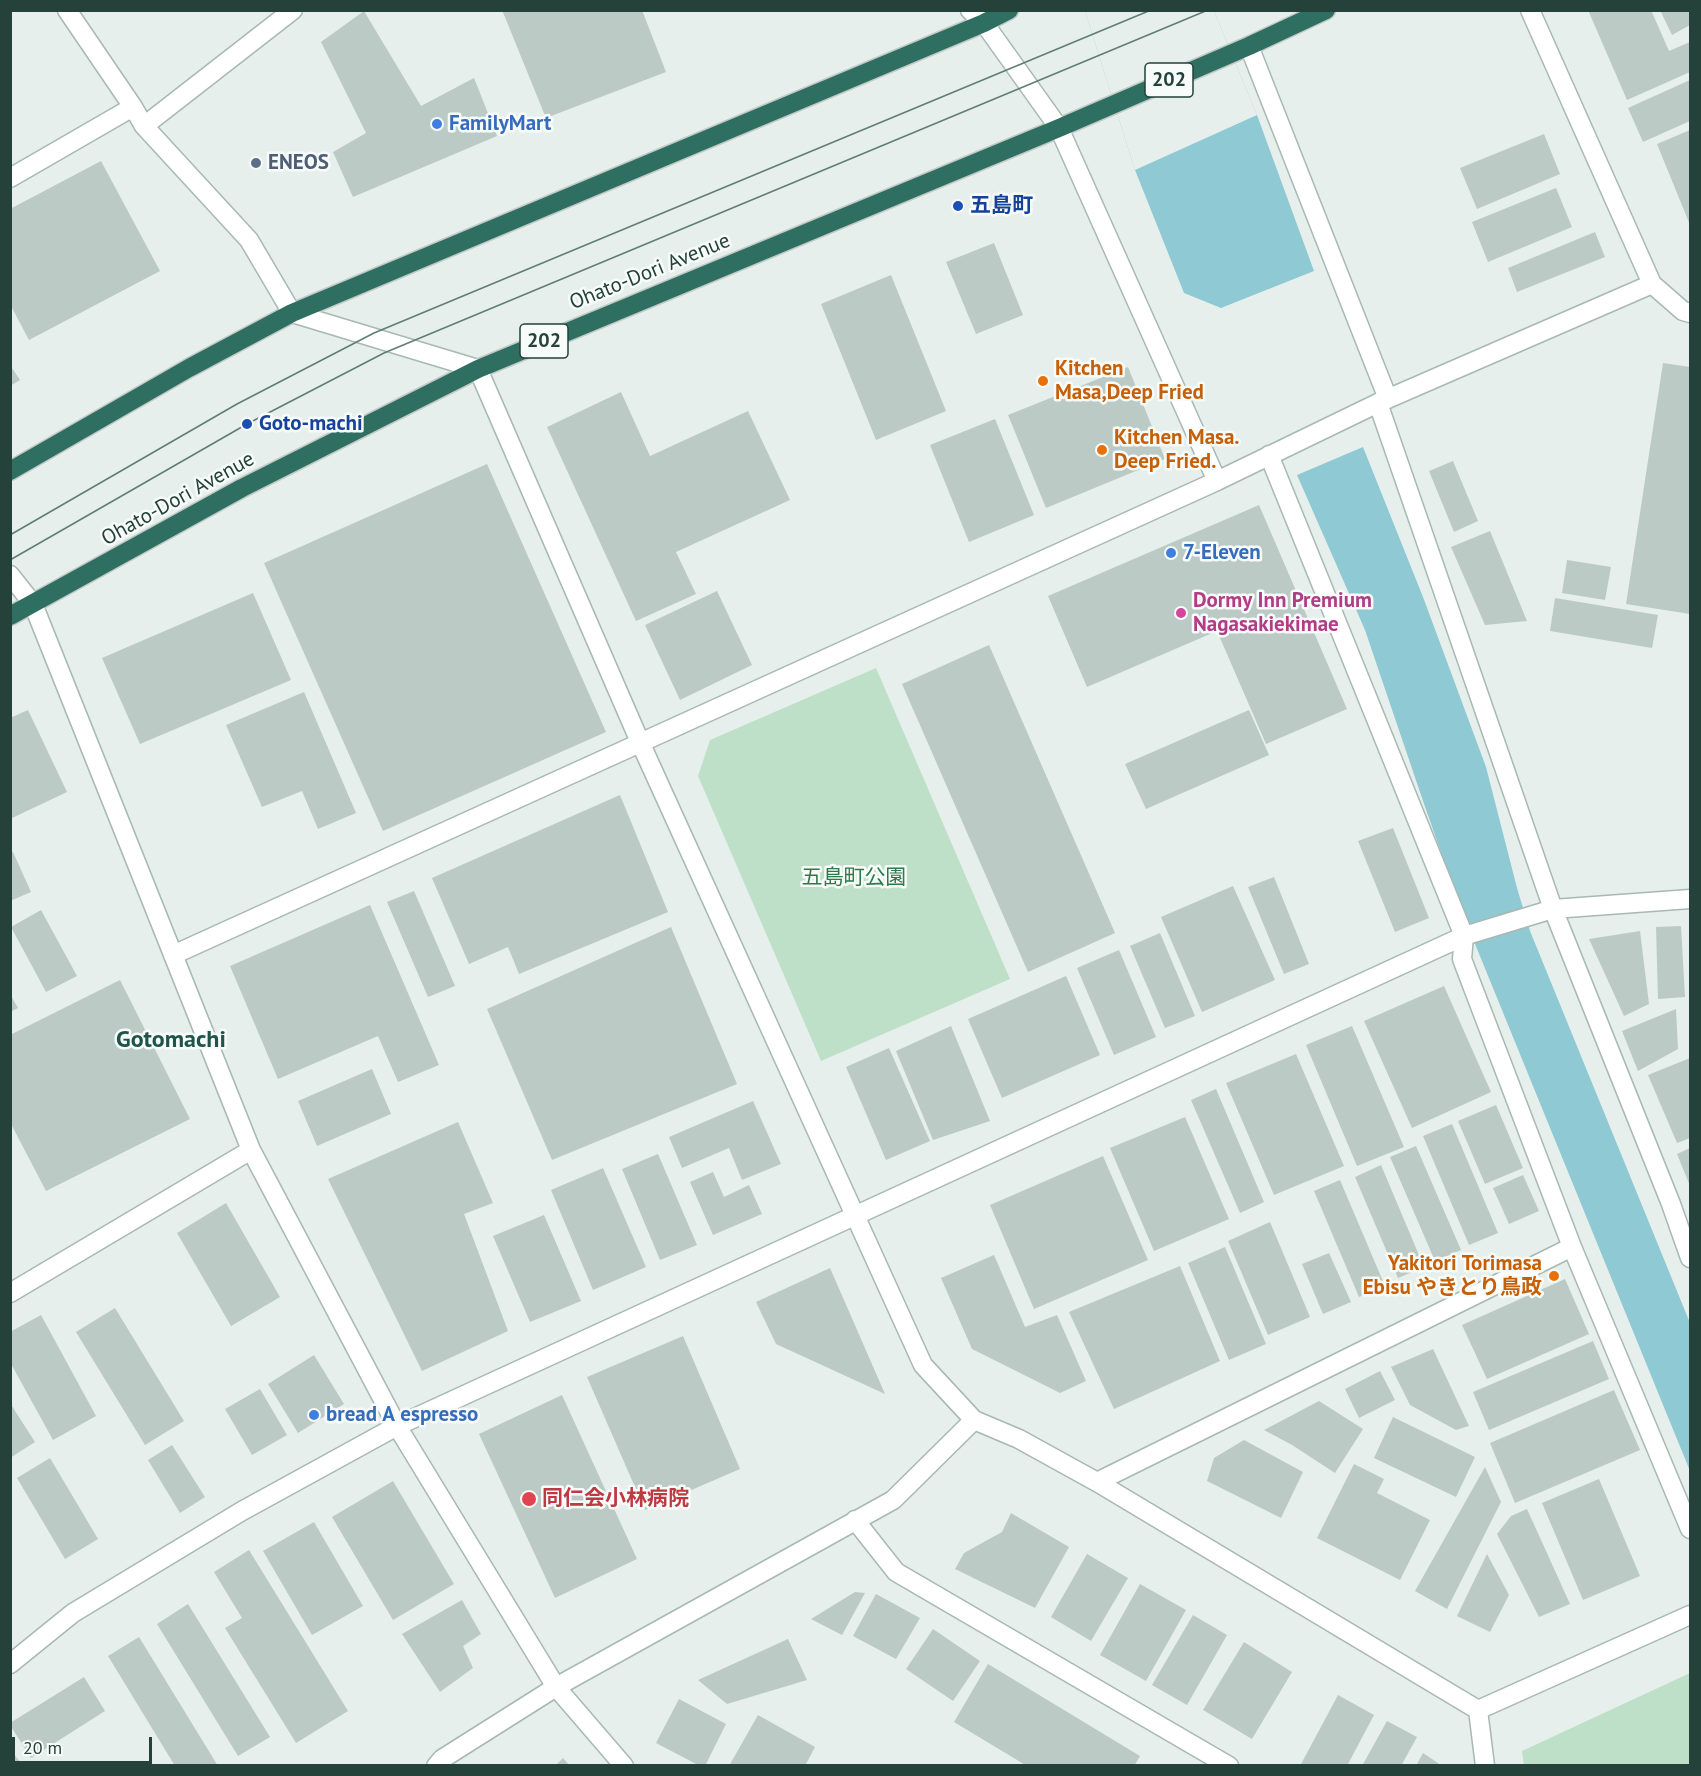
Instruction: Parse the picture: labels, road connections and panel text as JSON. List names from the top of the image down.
{
  "streets": {
    "highway": ["202", "Ohato-Dori Avenue"]
  },
  "districts": ["Gotomachi"],
  "parks": ["五島町公園"],
  "places": [
    "FamilyMart",
    "ENEOS",
    "五島町",
    "Kitchen Masa,Deep Fried",
    "Goto-machi",
    "Kitchen Masa. Deep Fried.",
    "7-Eleven",
    "Dormy Inn Premium Nagasakiekimae",
    "Yakitori Torimasa Ebisu やきとり鳥政",
    "bread A espresso",
    "同仁会小林病院"
  ],
  "scale_bar": "20 m"
}
